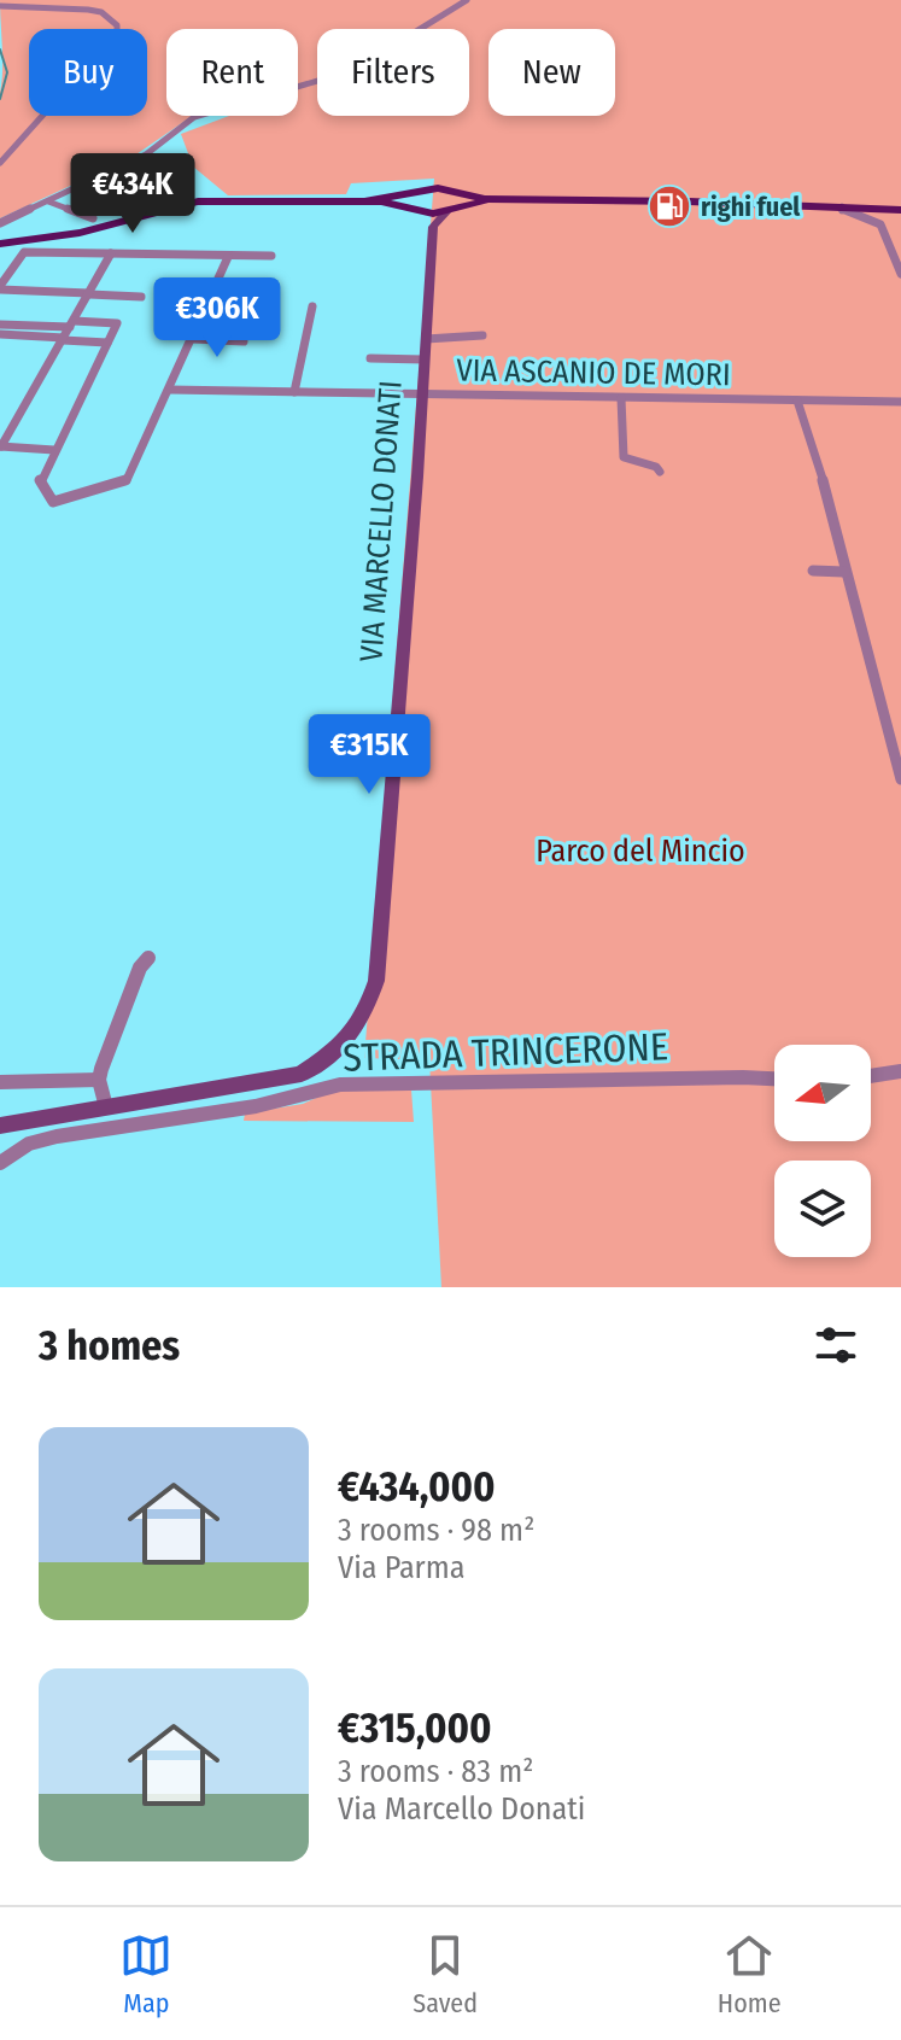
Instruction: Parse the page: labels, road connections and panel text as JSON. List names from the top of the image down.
{
  "streets": {
    "street": ["VIA ASCANIO DE MORI", "VIA MARCELLO DONATI", "STRADA TRINCERONE"]
  },
  "crossings": [
    ["VIA ASCANIO DE MORI", "VIA MARCELLO DONATI"]
  ],
  "parks": ["Parco del Mincio"],
  "places": {
    "fuel station": ["righi fuel"]
  },
  "north": "left",
  "page": {
    "chip": [
      "Buy",
      "Rent",
      "Filters",
      "New"
    ],
    "price": ["€434K", "€306K", "€315K"],
    "heading": "3 homes",
    "list": [
      {
        "name": "€434,000",
        "note": "3 rooms · 98 m² · Via Parma"
      },
      {
        "name": "€315,000",
        "note": "3 rooms · 83 m² · Via Marcello Donati"
      }
    ],
    "tabs": ["Map", "Saved", "Home"]
  }
}
